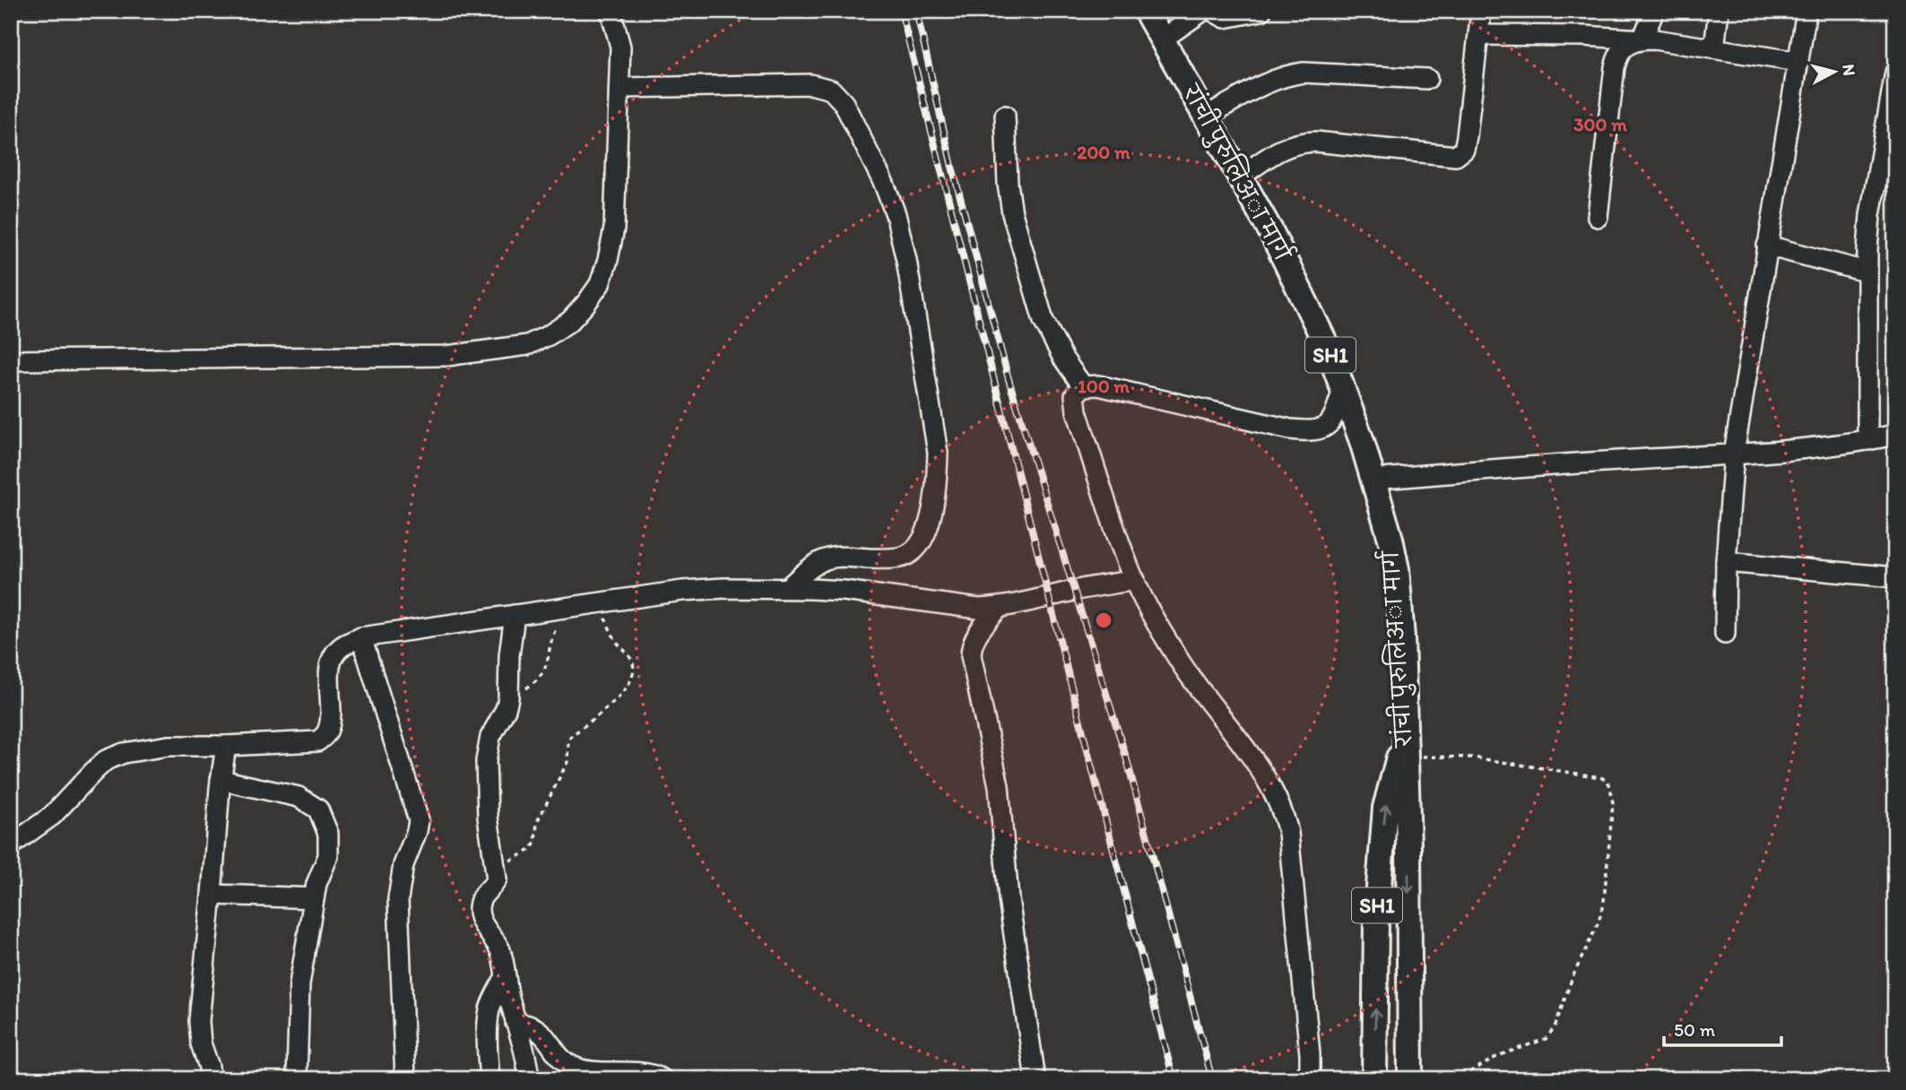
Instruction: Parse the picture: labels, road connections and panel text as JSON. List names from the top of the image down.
{
  "streets": {
    "main road": ["रांची पुरुलिअा मार्ग", "SH1"]
  },
  "crossings": [
    ["रांची पुरुलिअा मार्ग", "SH1"]
  ],
  "scale_bar": "50 m",
  "north": "right",
  "rings": ["300 m", "200 m", "100 m"]
}
